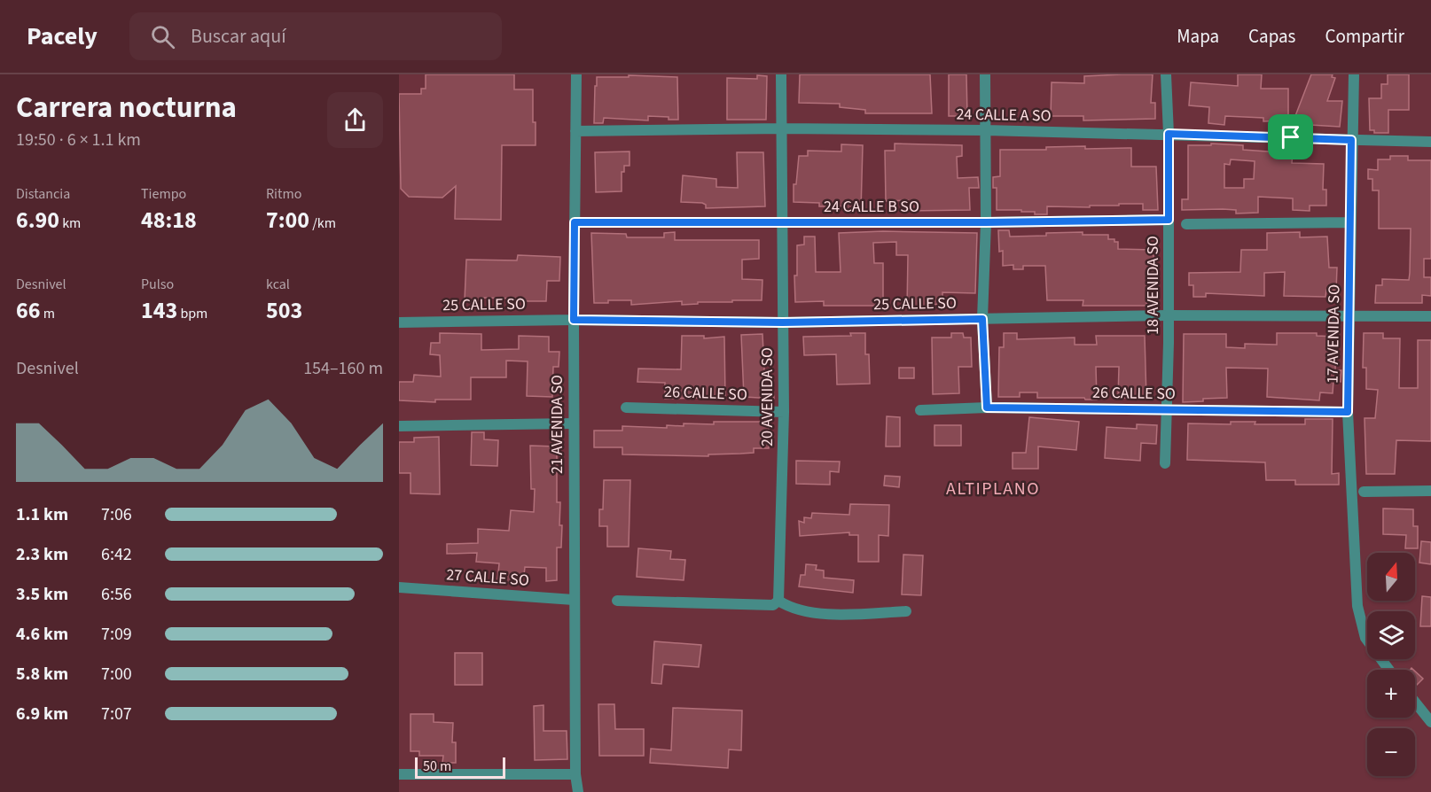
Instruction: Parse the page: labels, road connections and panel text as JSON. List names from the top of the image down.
{
  "streets": {
    "street": [
      "24 CALLE A SO",
      "24 CALLE B SO",
      "18 AVENIDA SO",
      "25 CALLE SO",
      "17 AVENIDA SO",
      "26 CALLE SO",
      "20 AVENIDA SO",
      "21 AVENIDA SO",
      "27 CALLE SO"
    ]
  },
  "crossings": [
    ["24 CALLE A SO", "18 AVENIDA SO"],
    ["24 CALLE A SO", "17 AVENIDA SO"],
    ["24 CALLE A SO", "20 AVENIDA SO"],
    ["24 CALLE A SO", "21 AVENIDA SO"],
    ["24 CALLE B SO", "18 AVENIDA SO"],
    ["24 CALLE B SO", "20 AVENIDA SO"],
    ["24 CALLE B SO", "21 AVENIDA SO"],
    ["18 AVENIDA SO", "25 CALLE SO"],
    ["18 AVENIDA SO", "26 CALLE SO"],
    ["25 CALLE SO", "17 AVENIDA SO"],
    ["25 CALLE SO", "20 AVENIDA SO"],
    ["25 CALLE SO", "21 AVENIDA SO"],
    ["17 AVENIDA SO", "26 CALLE SO"],
    ["26 CALLE SO", "20 AVENIDA SO"],
    ["21 AVENIDA SO", "27 CALLE SO"]
  ],
  "districts": ["ALTIPLANO"],
  "scale_bar": "50 m",
  "north": "top",
  "page": {
    "header": "Pacely",
    "search": "Buscar aquí",
    "nav": ["Mapa", "Capas", "Compartir"],
    "heading": ["Carrera nocturna", "19:50 · 6 × 1.1 km"],
    "stats": [
      ["Distancia", "6.90 km"],
      ["Tiempo", "48:18"],
      ["Ritmo", "7:00 /km"],
      ["Desnivel", "66 m"],
      ["Pulso", "143 bpm"],
      ["kcal", "503"]
    ],
    "chart": ["Desnivel", "154–160 m"],
    "list": [
      {
        "name": "1.1 km",
        "note": "7:06"
      },
      {
        "name": "2.3 km",
        "note": "6:42"
      },
      {
        "name": "3.5 km",
        "note": "6:56"
      },
      {
        "name": "4.6 km",
        "note": "7:09"
      },
      {
        "name": "5.8 km",
        "note": "7:00"
      },
      {
        "name": "6.9 km",
        "note": "7:07"
      }
    ],
    "map_buttons": ["+", "−"],
    "scale": "50 m"
  }
}
